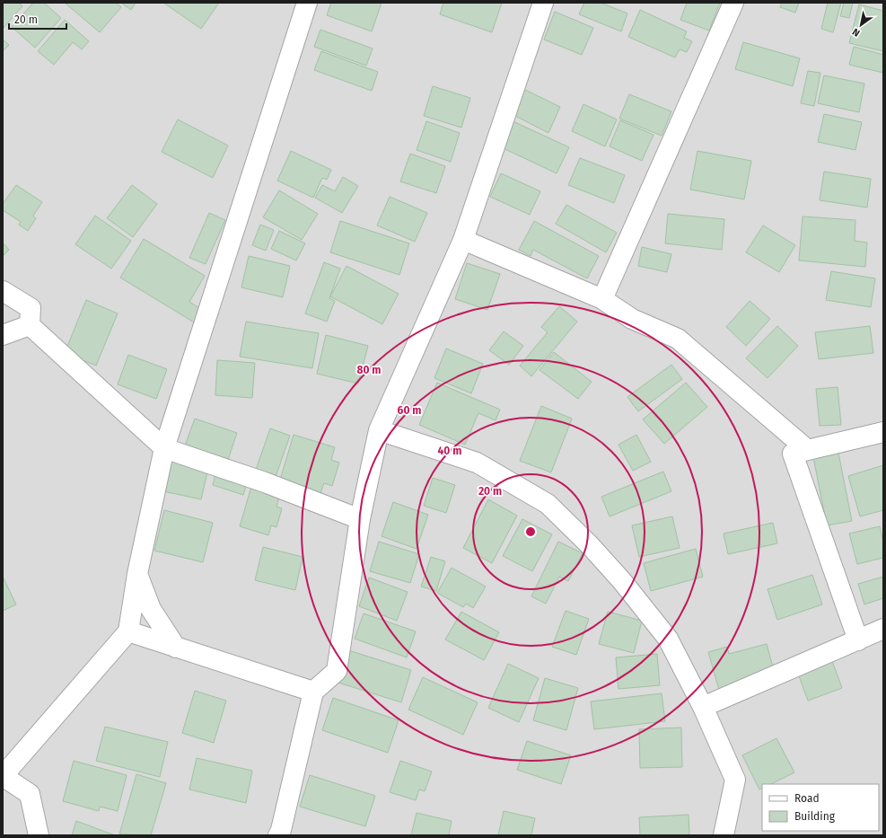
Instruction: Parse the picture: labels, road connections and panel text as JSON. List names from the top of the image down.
{
  "legend": ["Road", "Building"],
  "scale_bar": "20 m",
  "north": "bottom left",
  "rings": [
    "80 m",
    "60 m",
    "40 m",
    "20 m"
  ]
}
